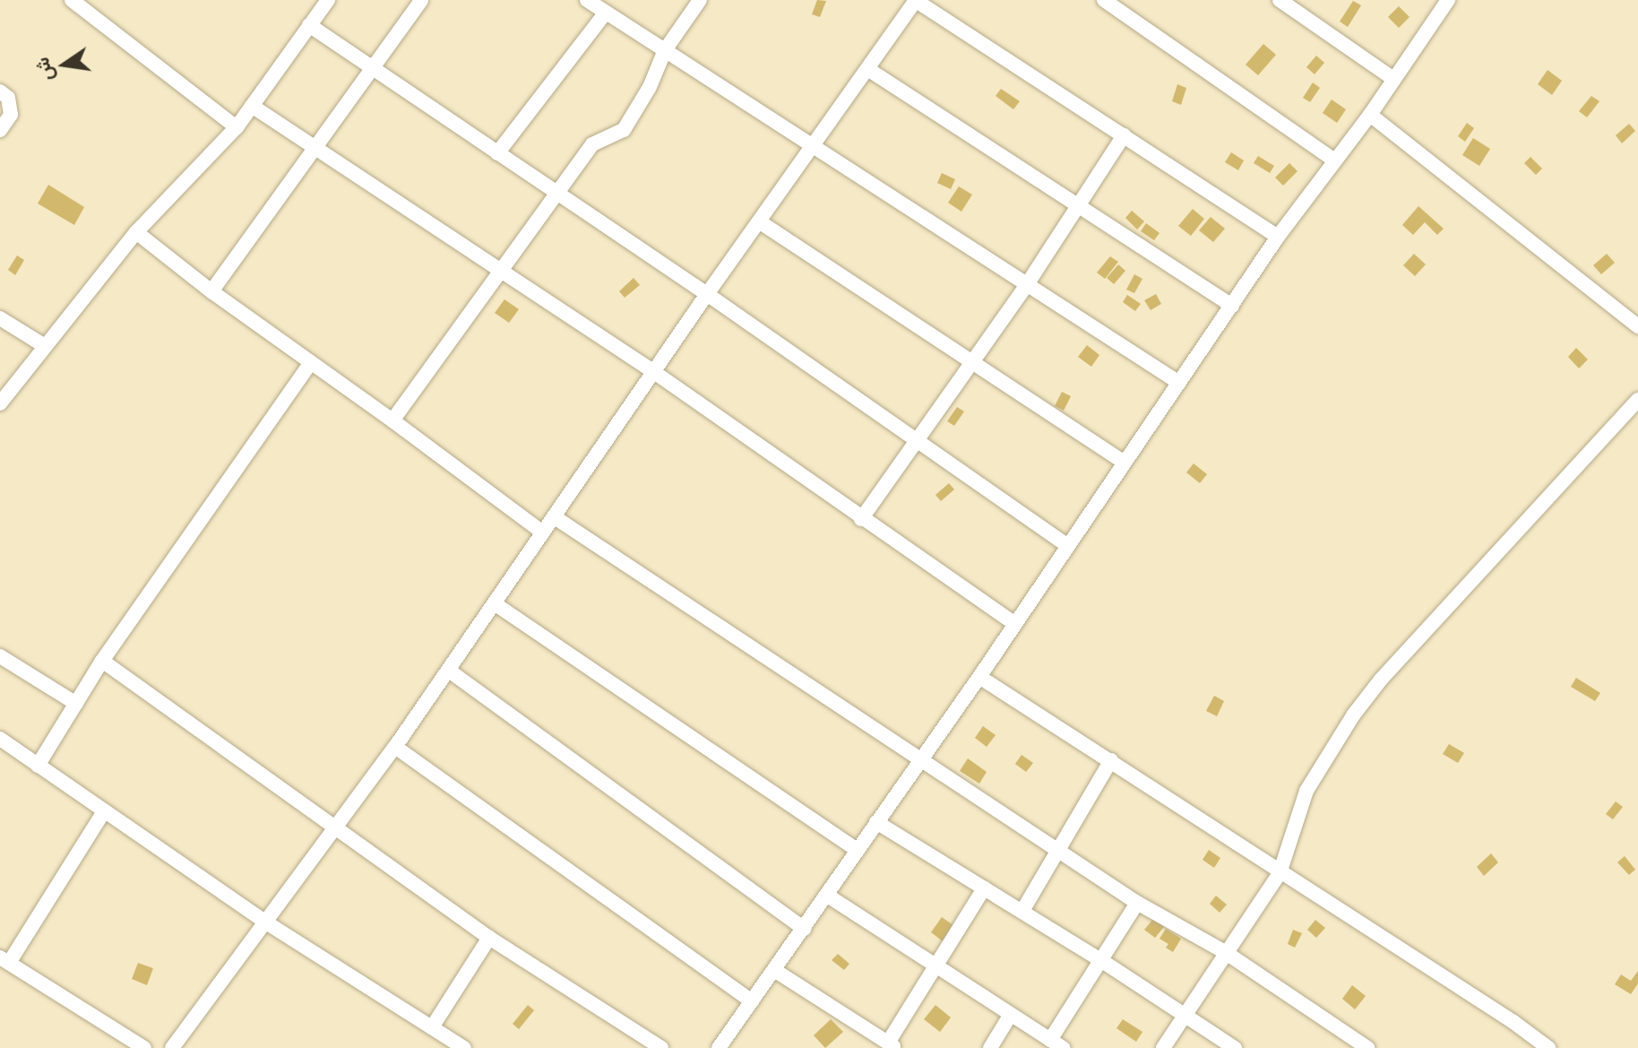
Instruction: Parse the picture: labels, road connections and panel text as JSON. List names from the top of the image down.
{
  "north": "left"
}
